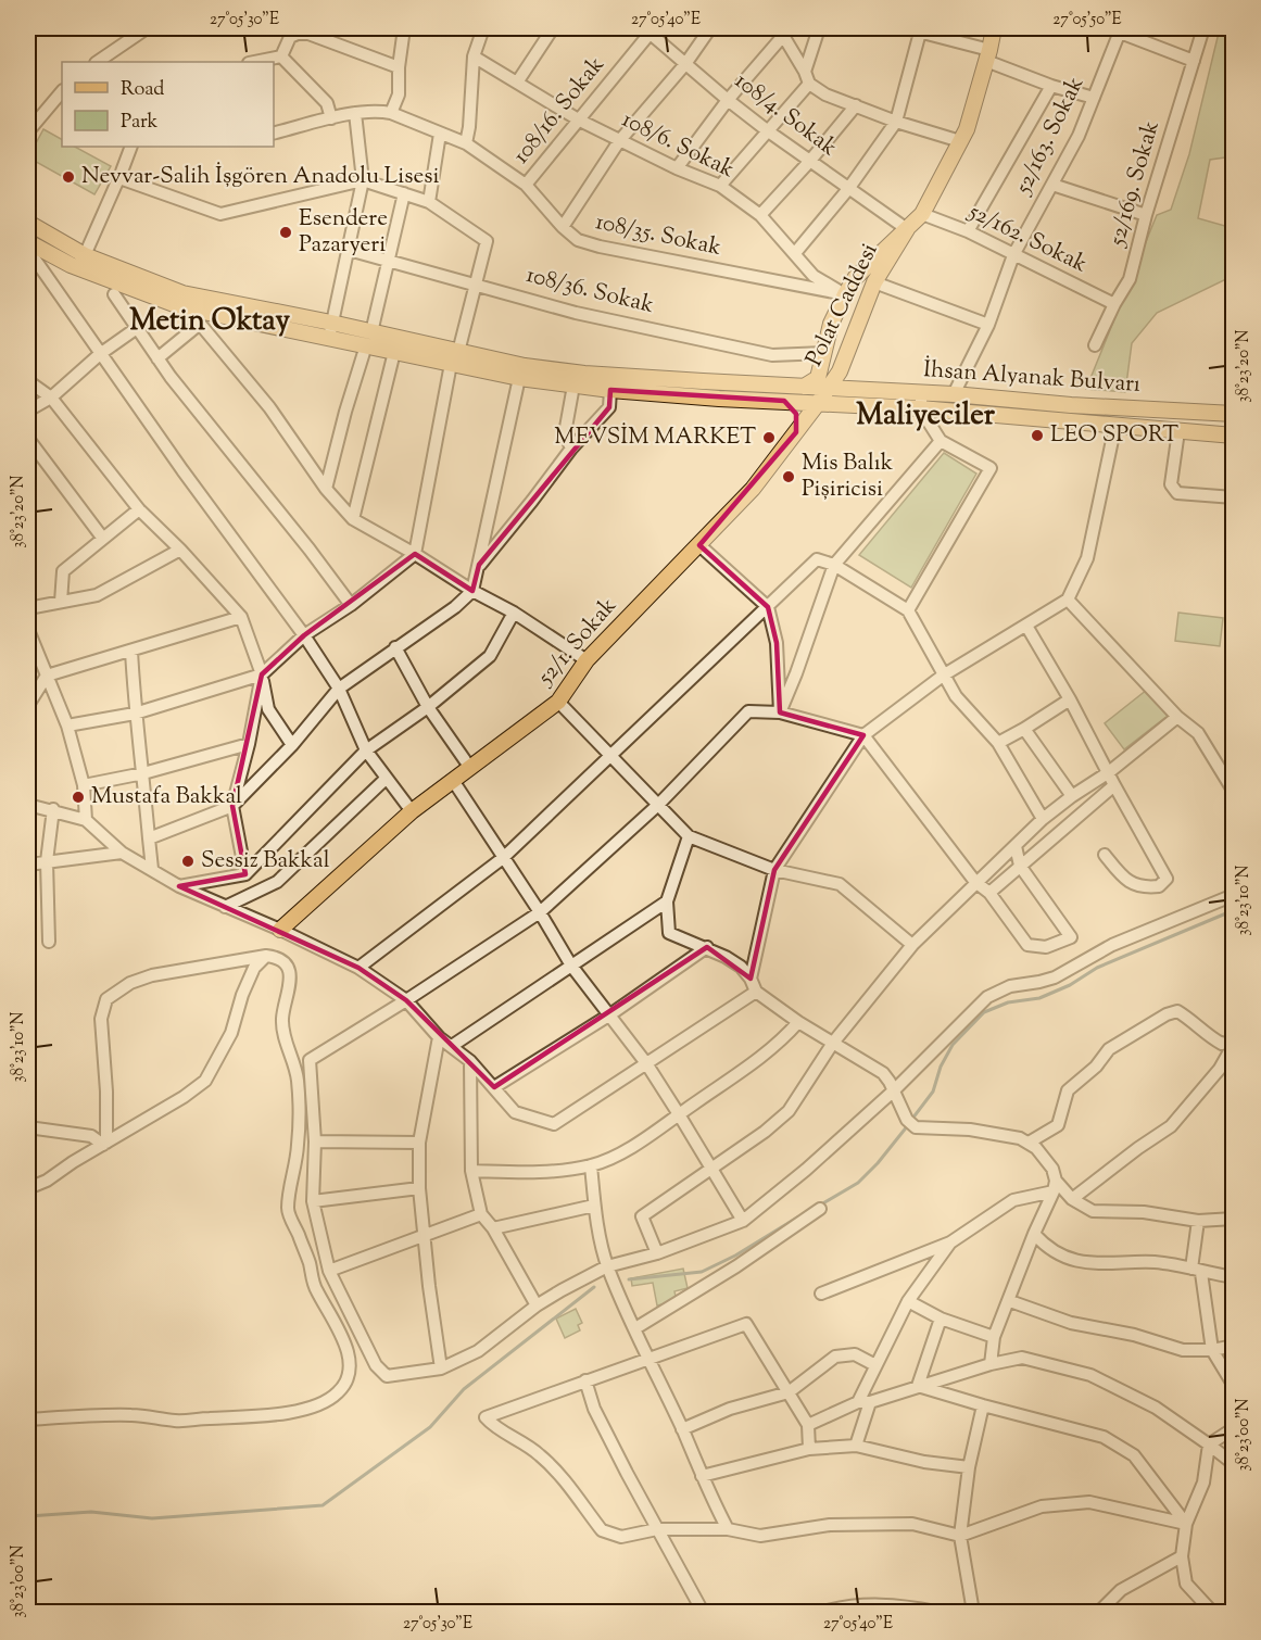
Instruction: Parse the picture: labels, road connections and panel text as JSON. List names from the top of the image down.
{
  "streets": {
    "main road": ["Polat Caddesi", "İhsan Alyanak Bulvarı", "52/1. Sokak"],
    "street": [
      "108/16. Sokak",
      "108/4. Sokak",
      "52/163. Sokak",
      "108/6. Sokak",
      "52/169. Sokak",
      "108/35. Sokak",
      "52/162. Sokak",
      "108/36. Sokak"
    ]
  },
  "crossings": [
    ["108/16. Sokak", "108/4. Sokak"],
    ["108/16. Sokak", "108/6. Sokak"],
    ["108/16. Sokak", "108/35. Sokak"],
    ["108/4. Sokak", "Polat Caddesi"],
    ["52/163. Sokak", "52/162. Sokak"],
    ["52/163. Sokak", "İhsan Alyanak Bulvarı"],
    ["108/6. Sokak", "108/35. Sokak"],
    ["108/6. Sokak", "Polat Caddesi"],
    ["52/169. Sokak", "52/162. Sokak"],
    ["108/35. Sokak", "Polat Caddesi"],
    ["52/162. Sokak", "Polat Caddesi"],
    ["108/36. Sokak", "Polat Caddesi"],
    ["Polat Caddesi", "İhsan Alyanak Bulvarı"],
    ["Polat Caddesi", "52/1. Sokak"],
    ["İhsan Alyanak Bulvarı", "52/1. Sokak"]
  ],
  "districts": ["Metin Oktay", "Maliyeciler"],
  "places": [
    "Nevvar-Salih İşgören Anadolu Lisesi",
    "Esendere Pazaryeri",
    "LEO SPORT",
    "MEVSİM MARKET",
    "Mis Balık Pişiricisi",
    "Mustafa Bakkal",
    "Sessiz Bakkal"
  ],
  "legend": ["Road", "Park"],
  "coordinates": [
    "27°05'30\"E",
    "27°05'40\"E",
    "27°05'50\"E",
    "38°23'20\"N",
    "38°23'10\"N",
    "38°23'00\"N"
  ]
}
